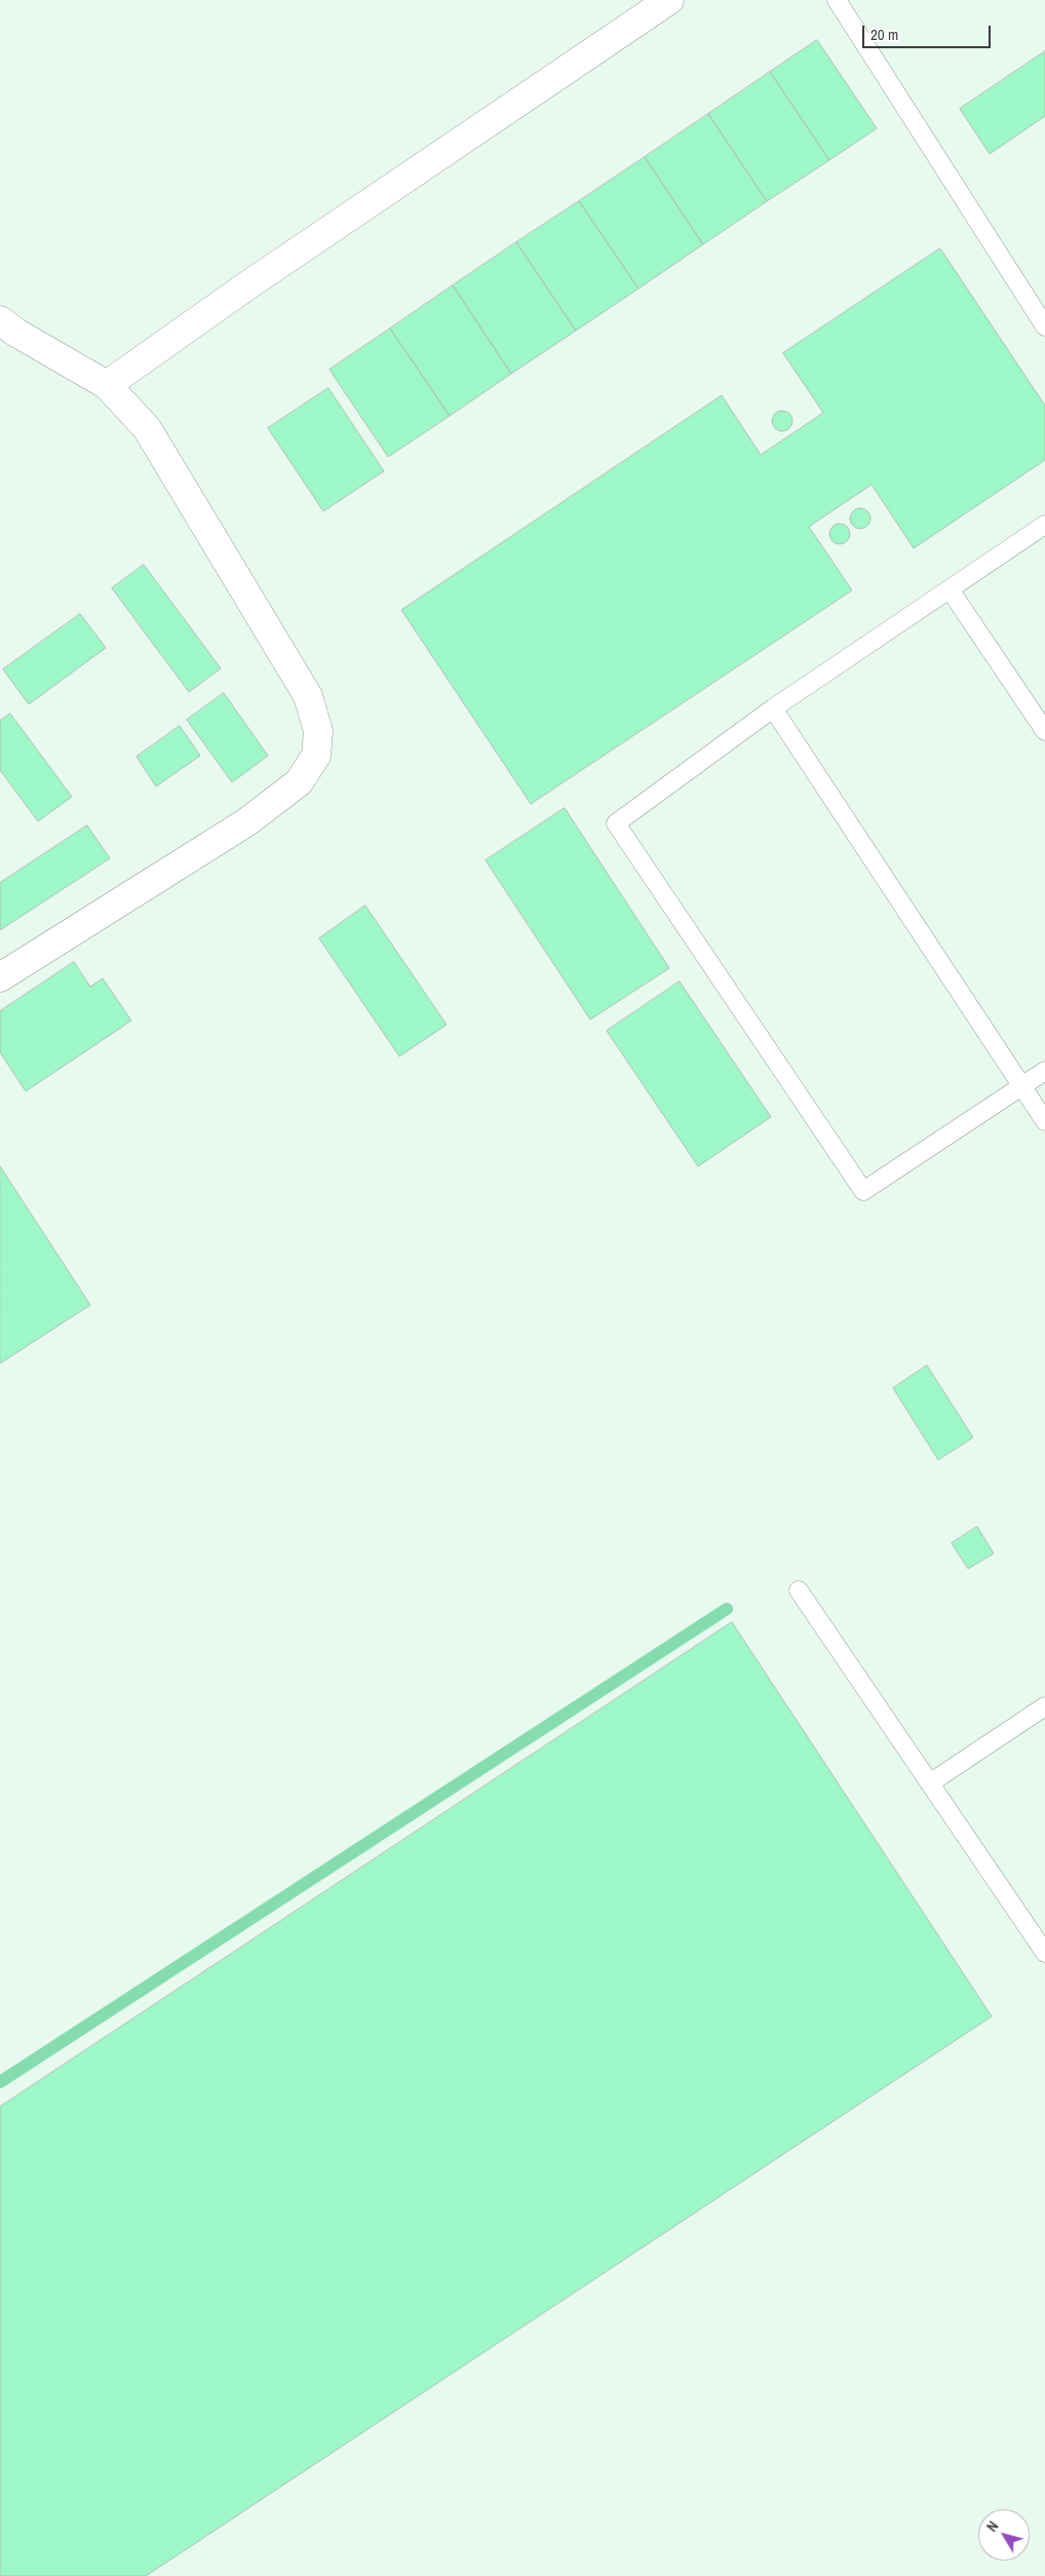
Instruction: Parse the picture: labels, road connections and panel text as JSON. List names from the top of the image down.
{
  "scale_bar": "20 m",
  "north": "top left"
}
